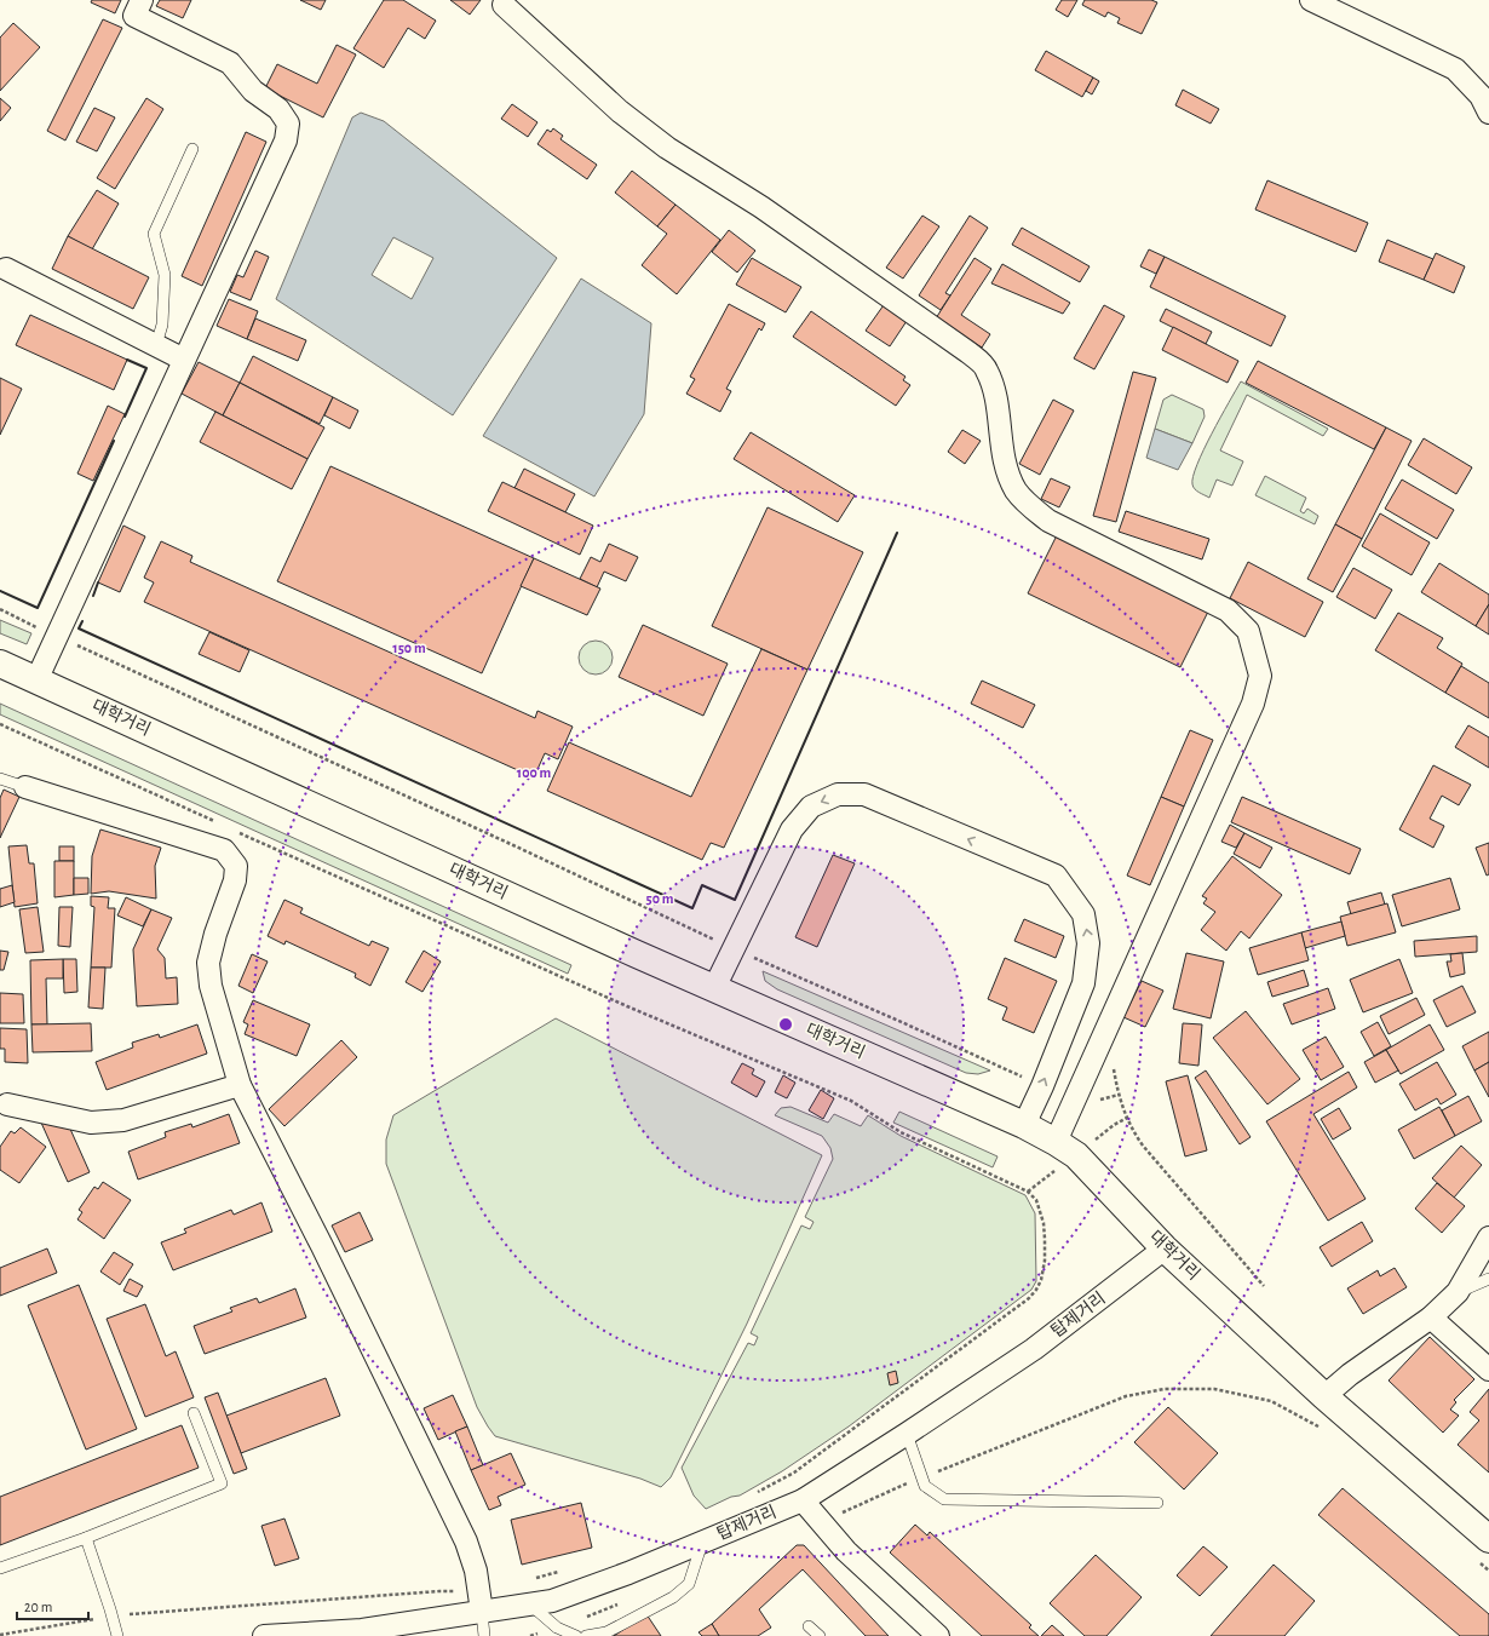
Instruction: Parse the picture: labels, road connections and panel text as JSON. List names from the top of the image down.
{
  "streets": {
    "main road": ["대학거리"],
    "street": ["탑제거리"]
  },
  "crossings": [
    ["대학거리", "탑제거리"]
  ],
  "scale_bar": "20 m",
  "rings": ["150 m", "100 m", "50 m"]
}
